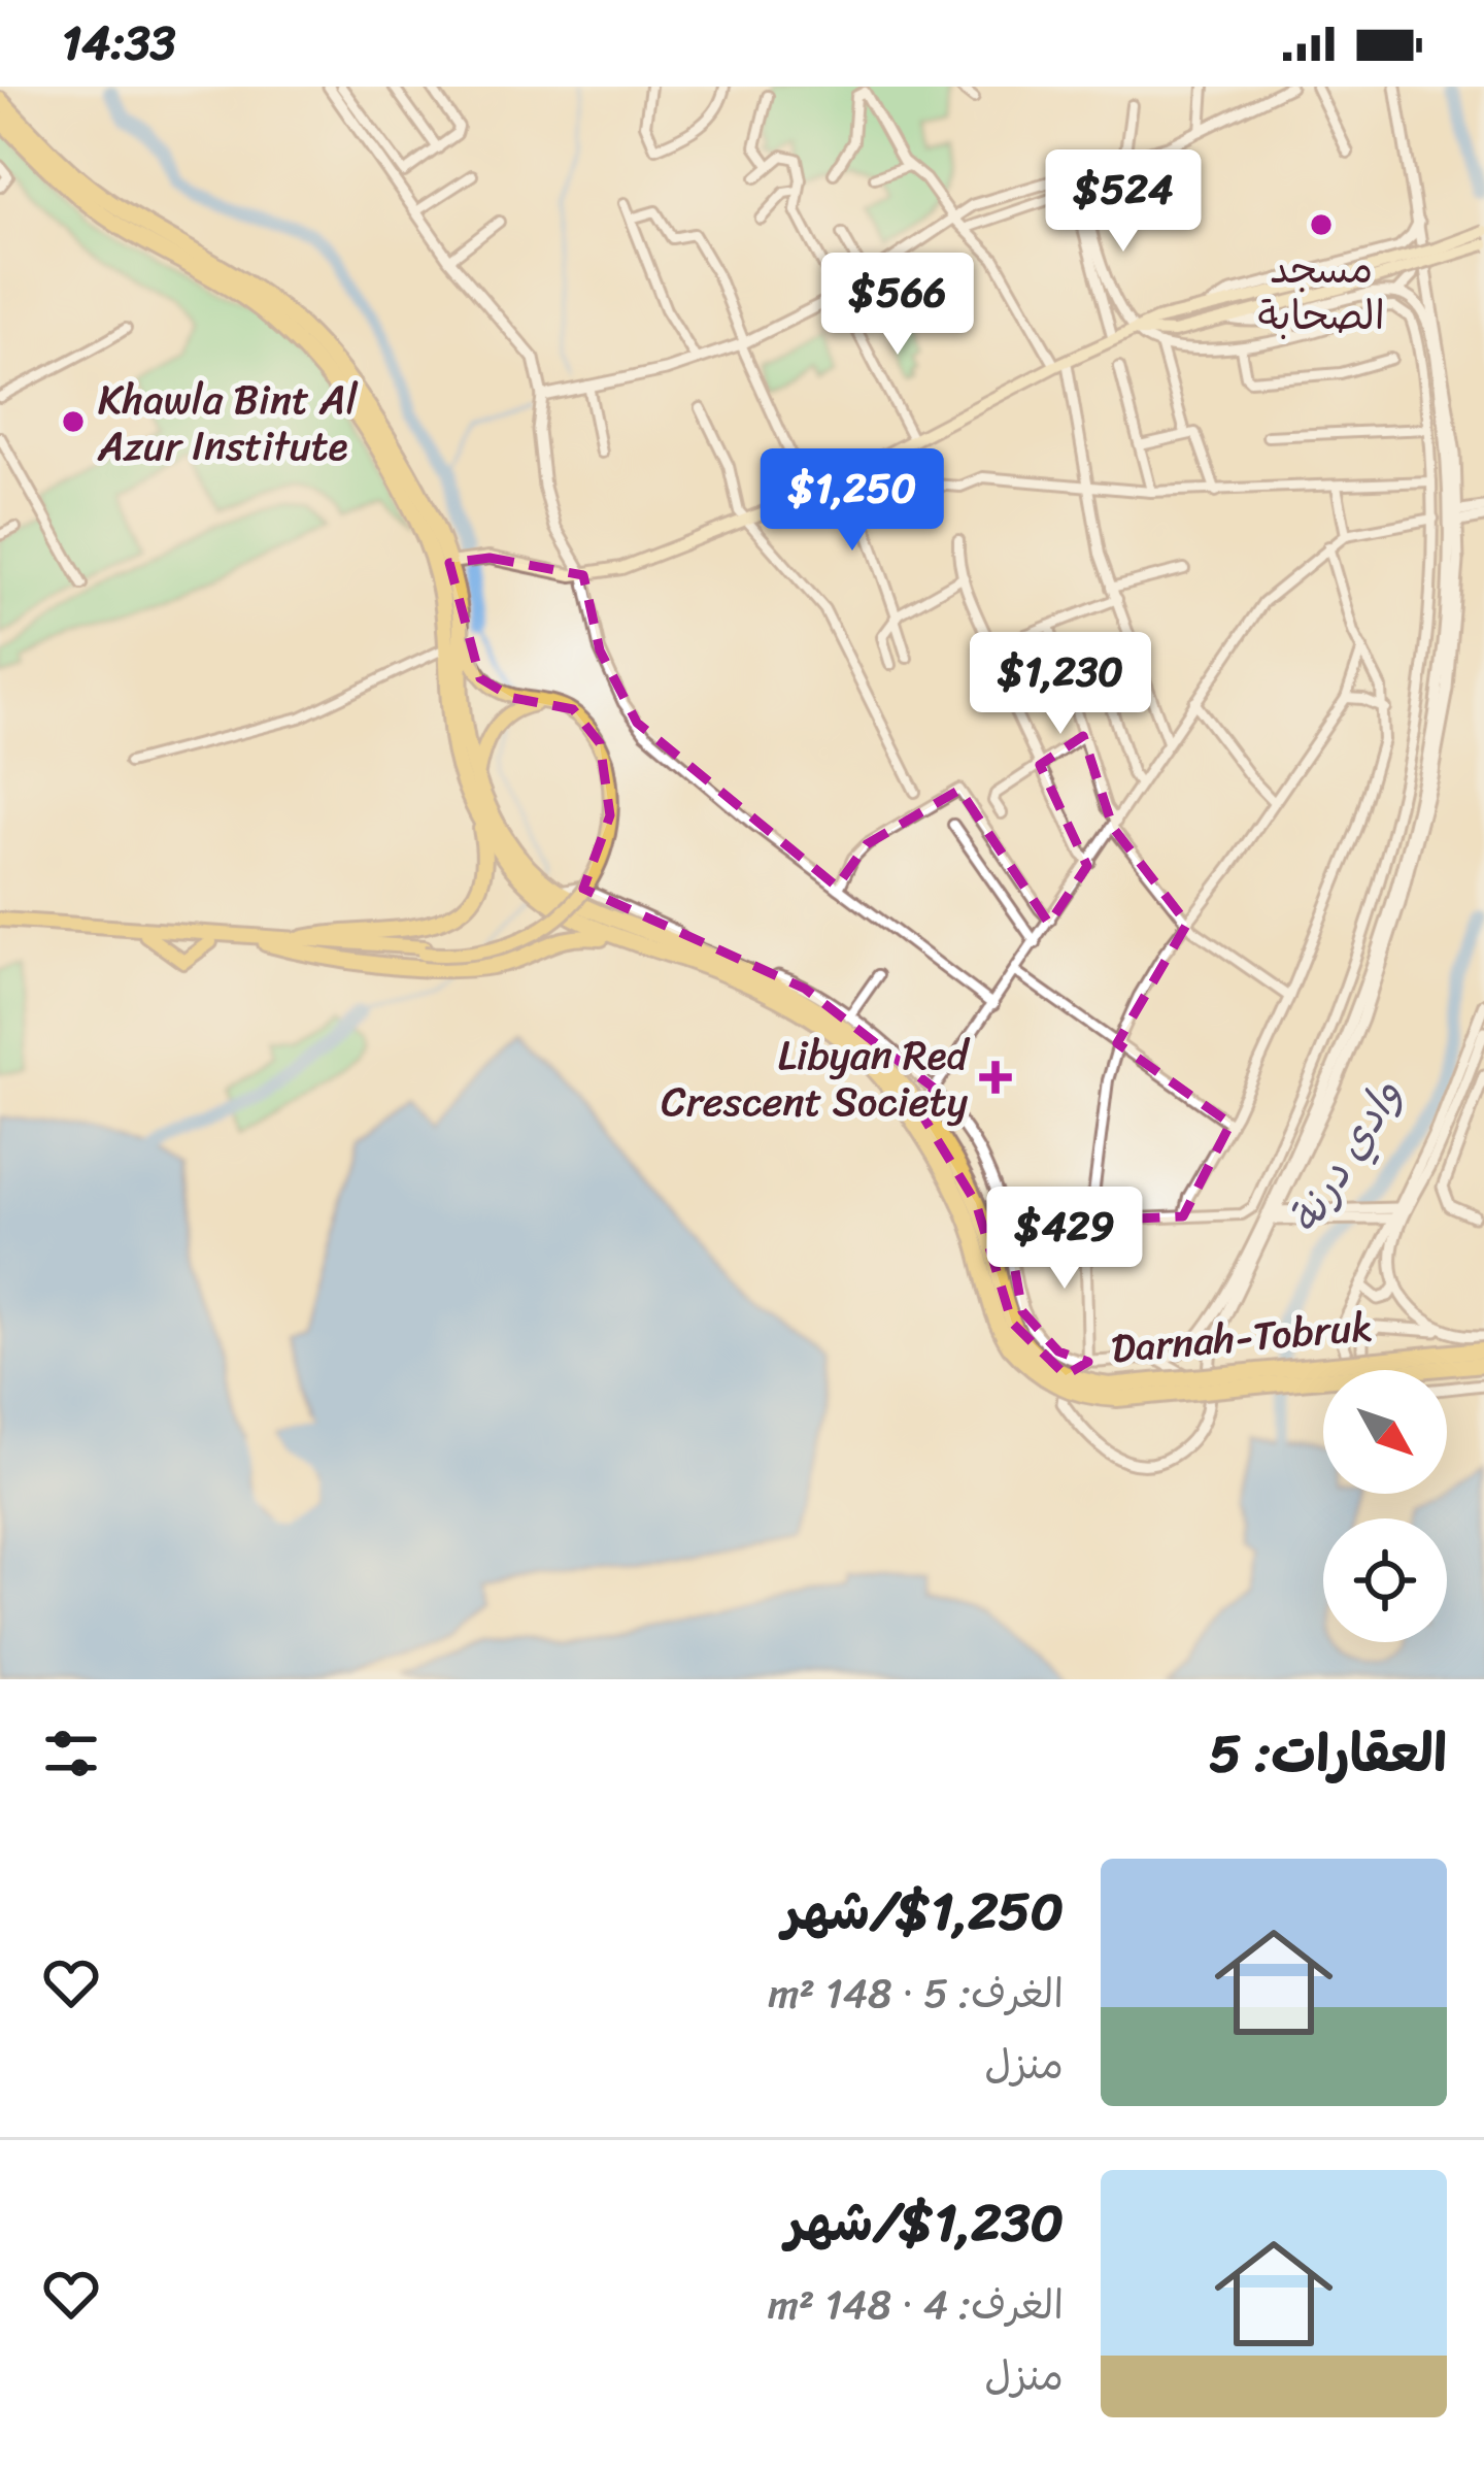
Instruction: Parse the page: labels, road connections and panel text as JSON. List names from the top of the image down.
{
  "streets": {
    "highway": ["Darnah-Tobruk"]
  },
  "water": ["وادي درنة"],
  "places": {
    "other": ["مسجد الصحابة", "Khawla Bint Al Azur Institute"],
    "health": ["Libyan Red Crescent Society"]
  },
  "north": "bottom right",
  "page": {
    "status": "14:33",
    "price": [
      "$524",
      "$566",
      "$1,250",
      "$1,230",
      "$429"
    ],
    "heading": "العقارات: 5",
    "list": [
      {
        "name": "$1,250/شهر",
        "note": "الغرف: 5 · 148 m² · منزل"
      },
      {
        "name": "$1,230/شهر",
        "note": "الغرف: 4 · 148 m² · منزل"
      }
    ]
  }
}
